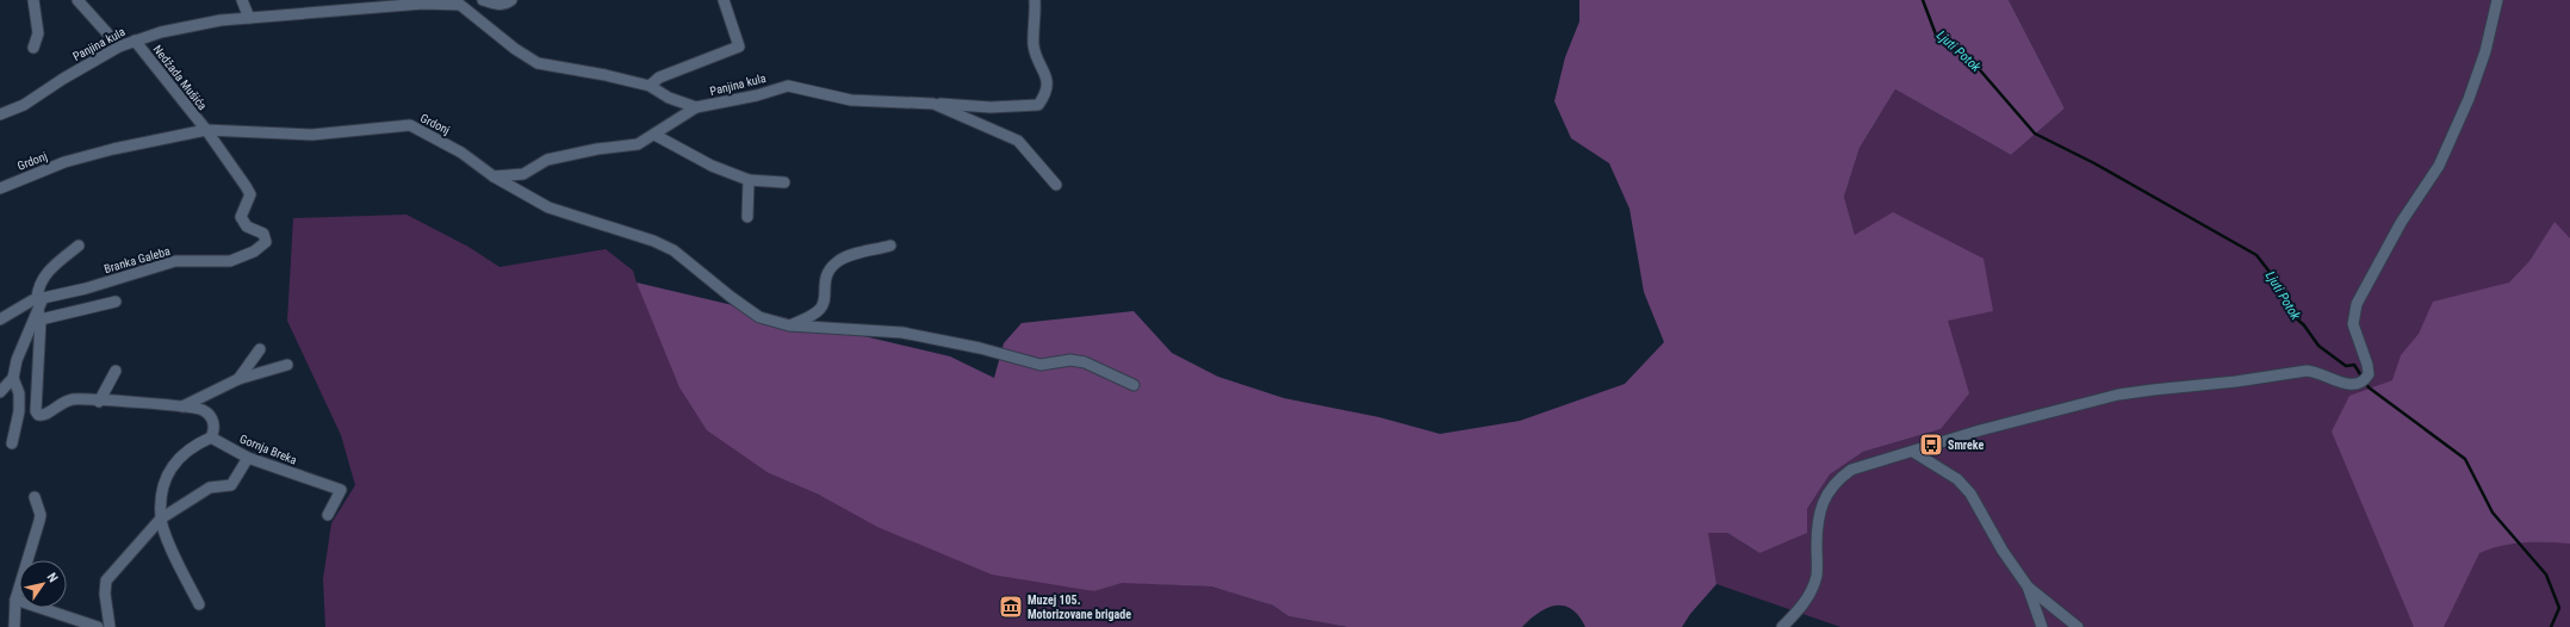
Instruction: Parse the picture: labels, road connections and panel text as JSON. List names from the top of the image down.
{
  "streets": {
    "street": [
      "Panjina kula",
      "Nedžada Mušića",
      "Grdonj",
      "Branka Galeba",
      "Gornja Breka"
    ]
  },
  "crossings": [
    ["Panjina kula", "Nedžada Mušića"],
    ["Nedžada Mušića", "Grdonj"],
    ["Nedžada Mušića", "Branka Galeba"],
    ["Grdonj", "Branka Galeba"]
  ],
  "water": ["Ljuti Potok"],
  "places": {
    "bus stop": ["Smreke"],
    "museum": ["Muzej 105. Motorizovane brigade"]
  },
  "north": "top right"
}
